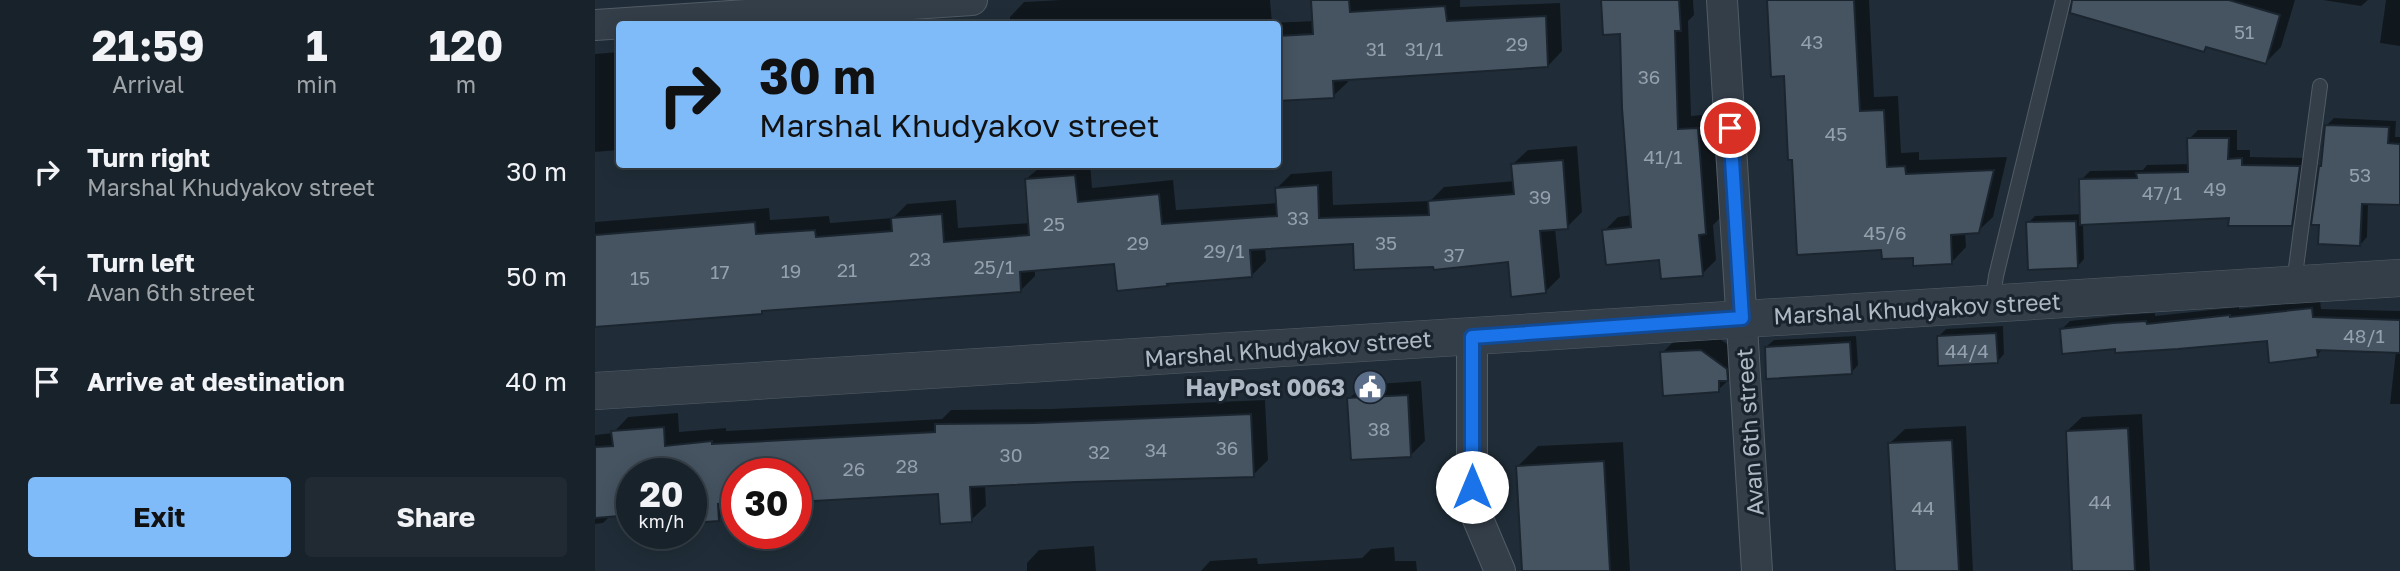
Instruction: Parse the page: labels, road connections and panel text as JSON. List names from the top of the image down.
{
  "streets": {
    "street": ["Marshal Khudyakov street", "Avan 6th street"]
  },
  "crossings": [
    ["Marshal Khudyakov street", "Avan 6th street"]
  ],
  "places": {
    "public building": ["HayPost 0063"]
  },
  "house_numbers": [
    "51",
    "43",
    "29",
    "31",
    "31/1",
    "36",
    "45",
    "41/1",
    "53",
    "49",
    "47/1",
    "39",
    "33",
    "25",
    "45/6",
    "29",
    "35",
    "29/1",
    "37",
    "23",
    "25/1",
    "21",
    "19",
    "17",
    "15",
    "48/1",
    "44/4",
    "38",
    "36",
    "34",
    "32",
    "30",
    "28",
    "26",
    "44",
    "44"
  ],
  "page": {
    "eta": [
      "21:59",
      "Arrival",
      "1",
      "min",
      "120",
      "m"
    ],
    "turn": ["30 m", "Marshal Khudyakov street"],
    "list": [
      {
        "name": "Turn right",
        "note": "Marshal Khudyakov street",
        "value": "30 m"
      },
      {
        "name": "Turn left",
        "note": "Avan 6th street",
        "value": "50 m"
      },
      {
        "name": "Arrive at destination",
        "value": "40 m"
      }
    ],
    "speed": "20 km/h",
    "limit": "30",
    "buttons": ["Exit", "Share"]
  }
}
